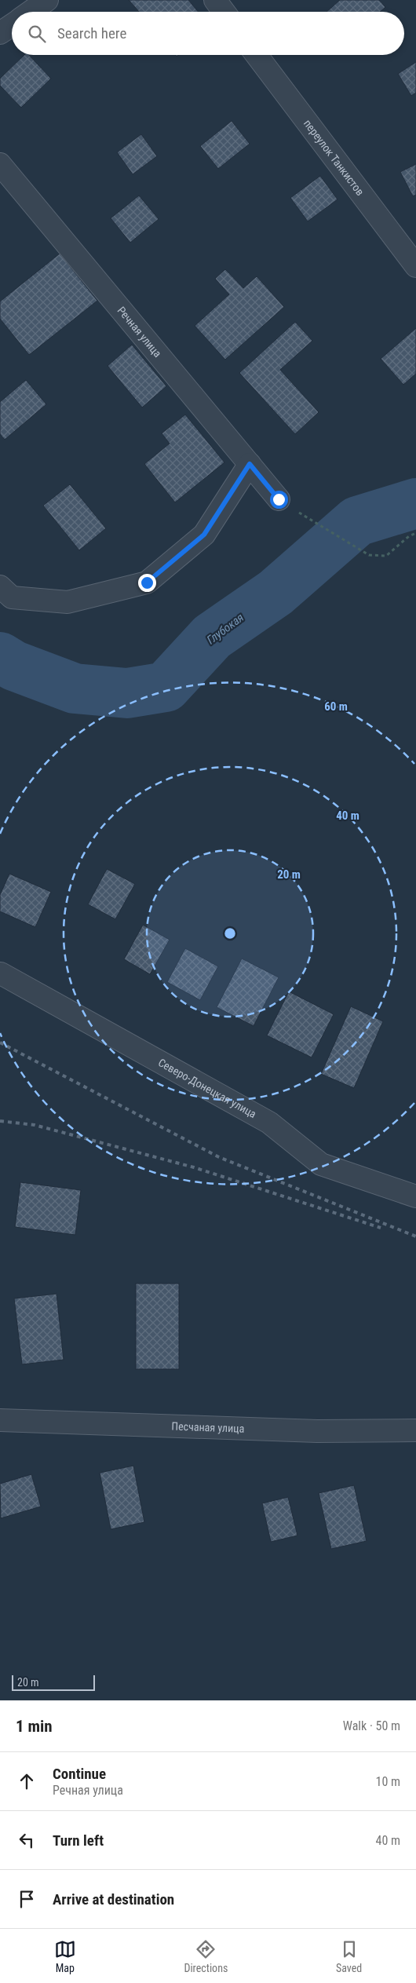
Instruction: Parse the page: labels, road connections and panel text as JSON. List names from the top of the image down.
{
  "streets": {
    "street": [
      "переулок Танкистов",
      "Речная улица",
      "Северо-Донецкая улица",
      "Песчаная улица"
    ]
  },
  "water": ["Глубокая"],
  "scale_bar": "20 m",
  "page": {
    "search": "Search here",
    "scale": "20 m",
    "heading": ["1 min", "Walk · 50 m"],
    "list": [
      ["Continue", "Речная улица", "10 m"],
      ["Turn left", "40 m"],
      "Arrive at destination"
    ],
    "nav": ["Map", "Directions", "Saved"]
  },
  "rings": ["60 m", "40 m", "20 m"]
}
